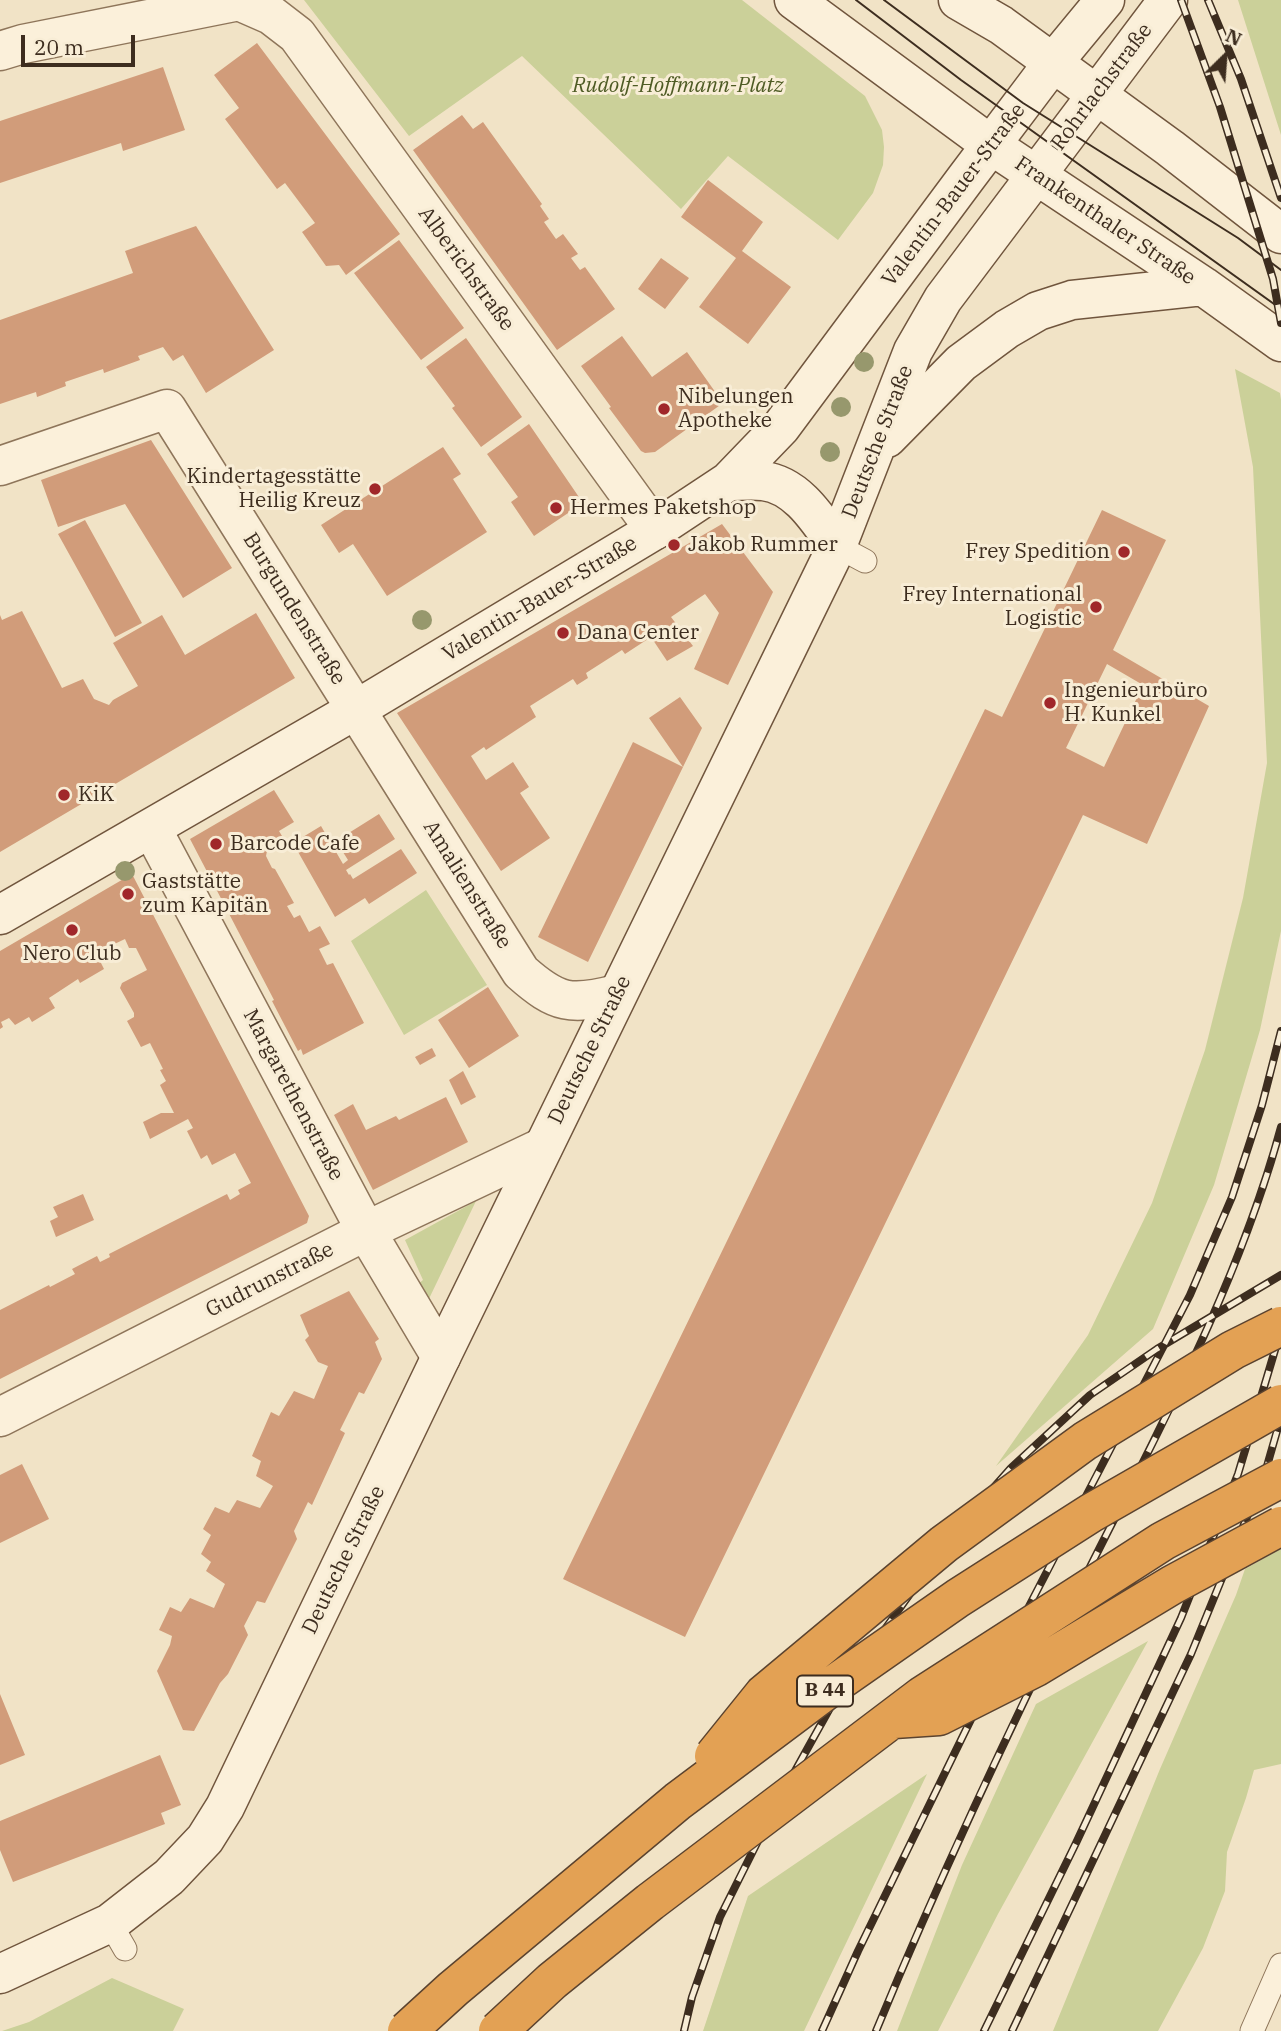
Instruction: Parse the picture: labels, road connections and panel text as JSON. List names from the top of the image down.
{
  "streets": {
    "highway": ["B 44"],
    "main road": [
      "Rohrlachstraße",
      "Valentin-Bauer-Straße",
      "Frankenthaler Straße",
      "Alberichstraße",
      "Deutsche Straße",
      "Burgundenstraße",
      "Amalienstraße",
      "Margarethenstraße",
      "Gudrunstraße"
    ]
  },
  "crossings": [
    ["Rohrlachstraße", "Frankenthaler Straße"],
    ["Rohrlachstraße", "Deutsche Straße"],
    ["Valentin-Bauer-Straße", "Frankenthaler Straße"],
    ["Valentin-Bauer-Straße", "Alberichstraße"],
    ["Valentin-Bauer-Straße", "Burgundenstraße"],
    ["Valentin-Bauer-Straße", "Amalienstraße"],
    ["Valentin-Bauer-Straße", "Margarethenstraße"],
    ["Frankenthaler Straße", "Deutsche Straße"],
    ["Deutsche Straße", "Amalienstraße"],
    ["Deutsche Straße", "Margarethenstraße"],
    ["Deutsche Straße", "Gudrunstraße"],
    ["Burgundenstraße", "Amalienstraße"],
    ["Margarethenstraße", "Gudrunstraße"]
  ],
  "parks": ["Rudolf-Hoffmann-Platz"],
  "places": [
    "Nibelungen Apotheke",
    "Kindertagesstätte Heilig Kreuz",
    "Hermes Paketshop",
    "Jakob Rummer",
    "Frey Spedition",
    "Frey International Logistic",
    "Dana Center",
    "Ingenieurbüro H. Kunkel",
    "KiK",
    "Barcode Cafe",
    "Gaststätte zum Kapitän",
    "Nero Club"
  ],
  "scale_bar": "20 m",
  "north": "top right"
}
